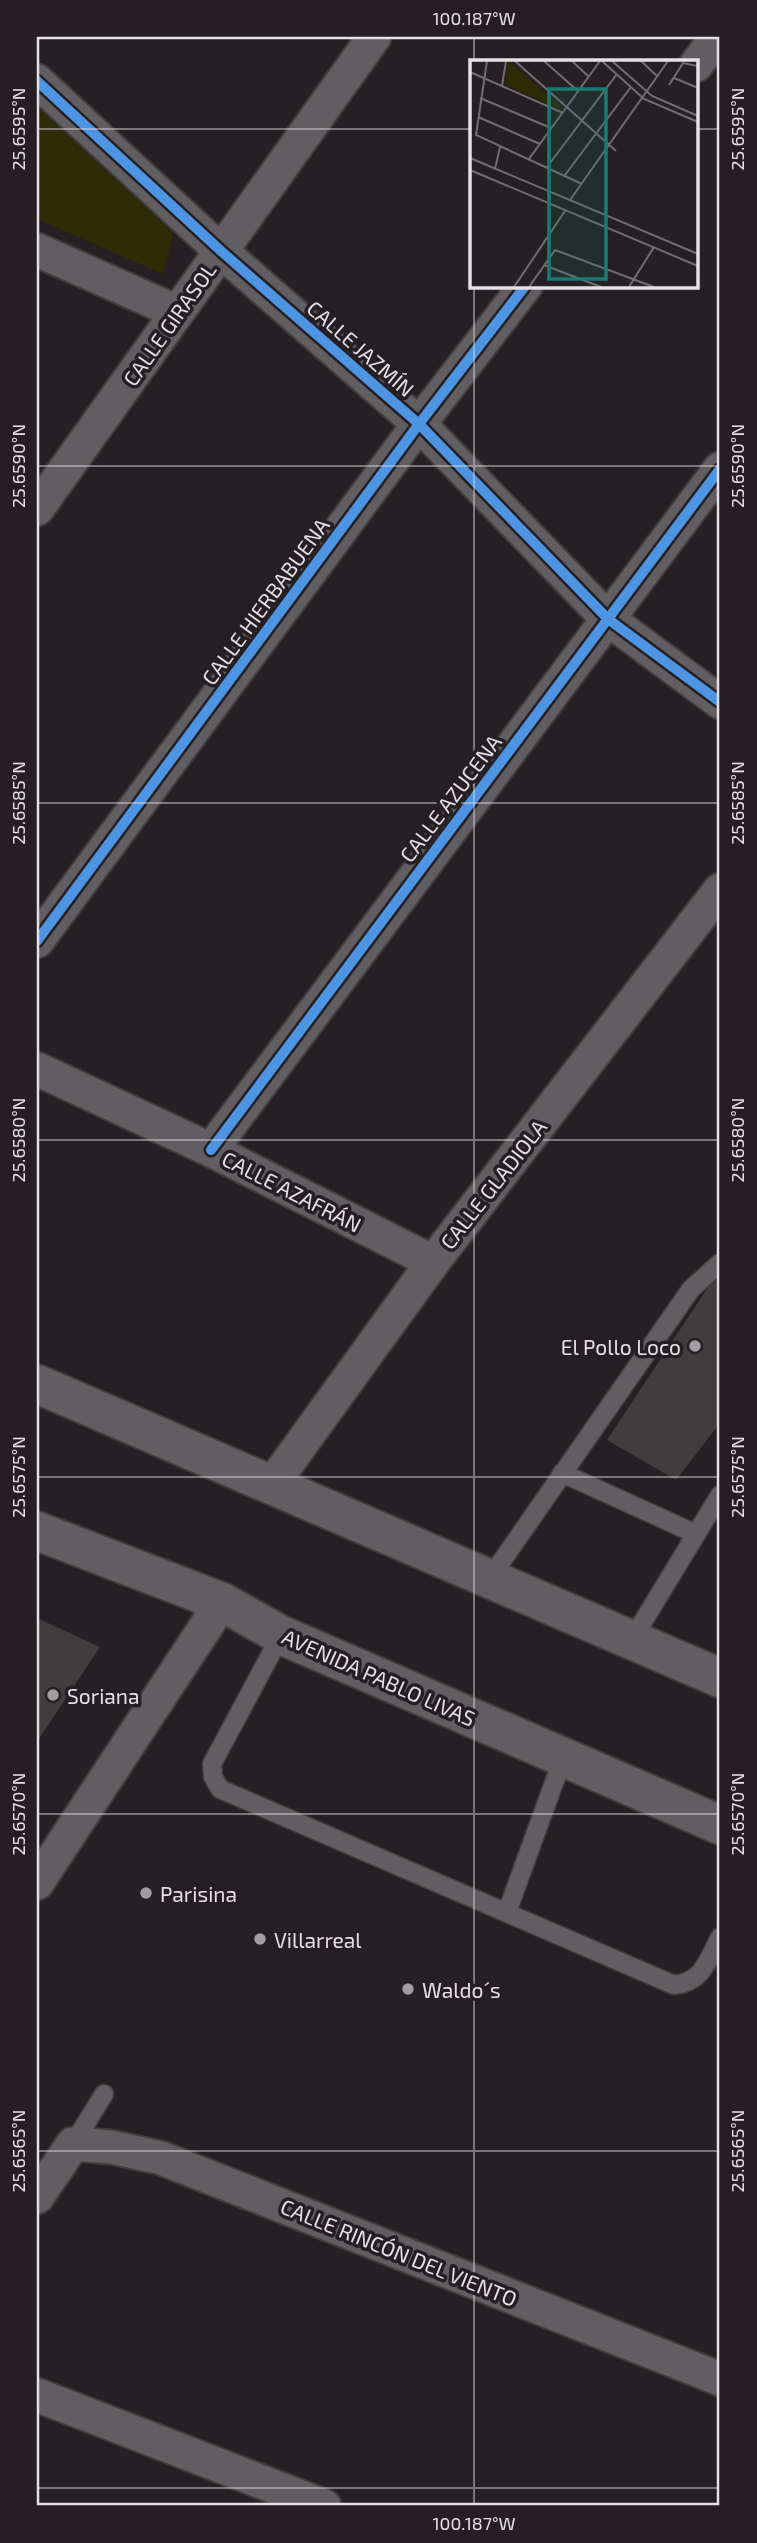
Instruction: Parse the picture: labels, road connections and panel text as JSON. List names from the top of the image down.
{
  "streets": {
    "main road": ["AVENIDA PABLO LIVAS"],
    "street": [
      "CALLE GIRASOL",
      "CALLE JAZMÍN",
      "CALLE HIERBABUENA",
      "CALLE AZUCENA",
      "CALLE GLADIOLA",
      "CALLE AZAFRÁN",
      "CALLE RINCÓN DEL VIENTO"
    ]
  },
  "crossings": [
    ["CALLE GIRASOL", "CALLE JAZMÍN"],
    ["CALLE JAZMÍN", "CALLE HIERBABUENA"],
    ["CALLE JAZMÍN", "CALLE AZUCENA"],
    ["CALLE AZUCENA", "CALLE AZAFRÁN"],
    ["CALLE GLADIOLA", "CALLE AZAFRÁN"]
  ],
  "places": [
    "El Pollo Loco",
    "Soriana",
    "Parisina",
    "Villarreal",
    "Waldo´s"
  ],
  "coordinates": [
    "100.187°W",
    "25.6595°N",
    "25.6590°N",
    "25.6585°N",
    "25.6580°N",
    "25.6575°N",
    "25.6570°N",
    "25.6565°N"
  ]
}
